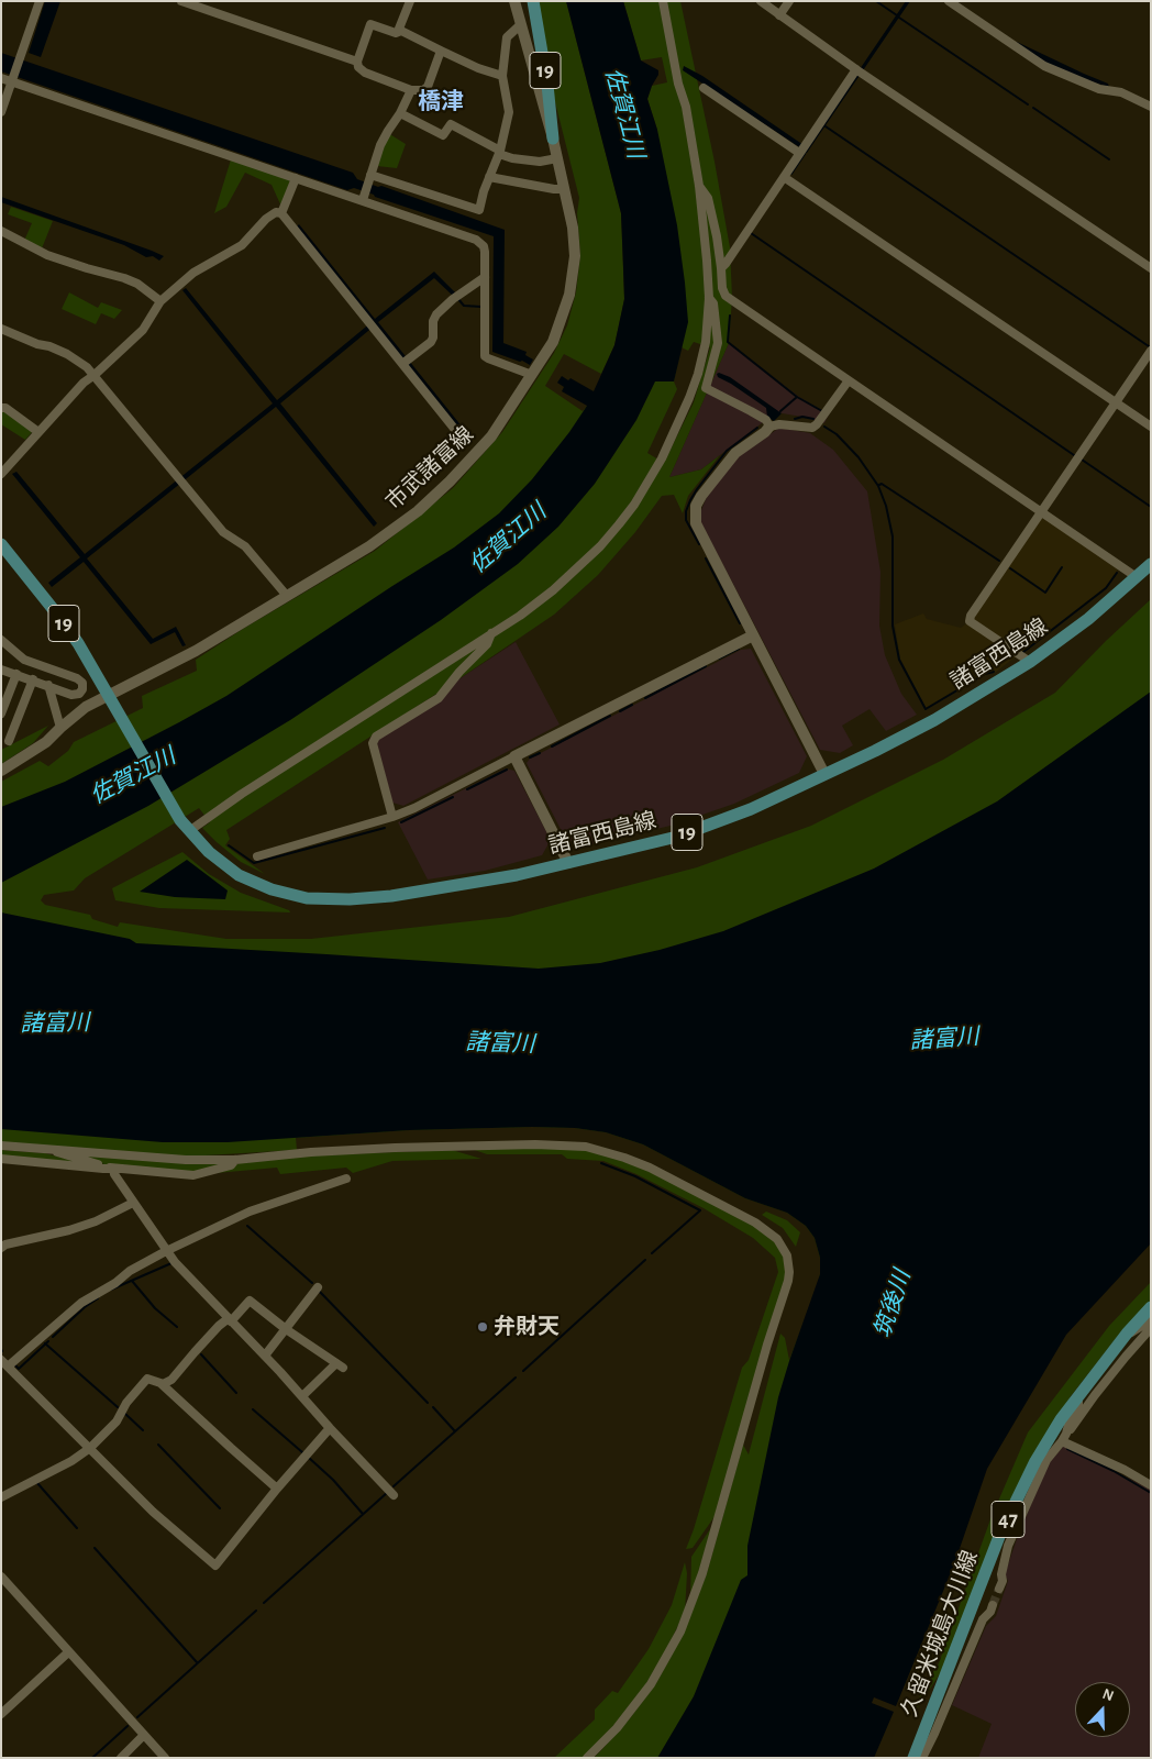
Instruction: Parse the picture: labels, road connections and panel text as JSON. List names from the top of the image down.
{
  "streets": {
    "main road": [
      "19",
      "市武諸富線",
      "諸富西島線",
      "47",
      "久留米城島大川線"
    ]
  },
  "crossings": [
    ["19", "市武諸富線"],
    ["19", "諸富西島線"],
    ["市武諸富線", "諸富西島線"]
  ],
  "districts": ["橋津"],
  "water": ["佐賀江川", "諸富川", "筑後川"],
  "places": ["弁財天"],
  "north": "top"
}
